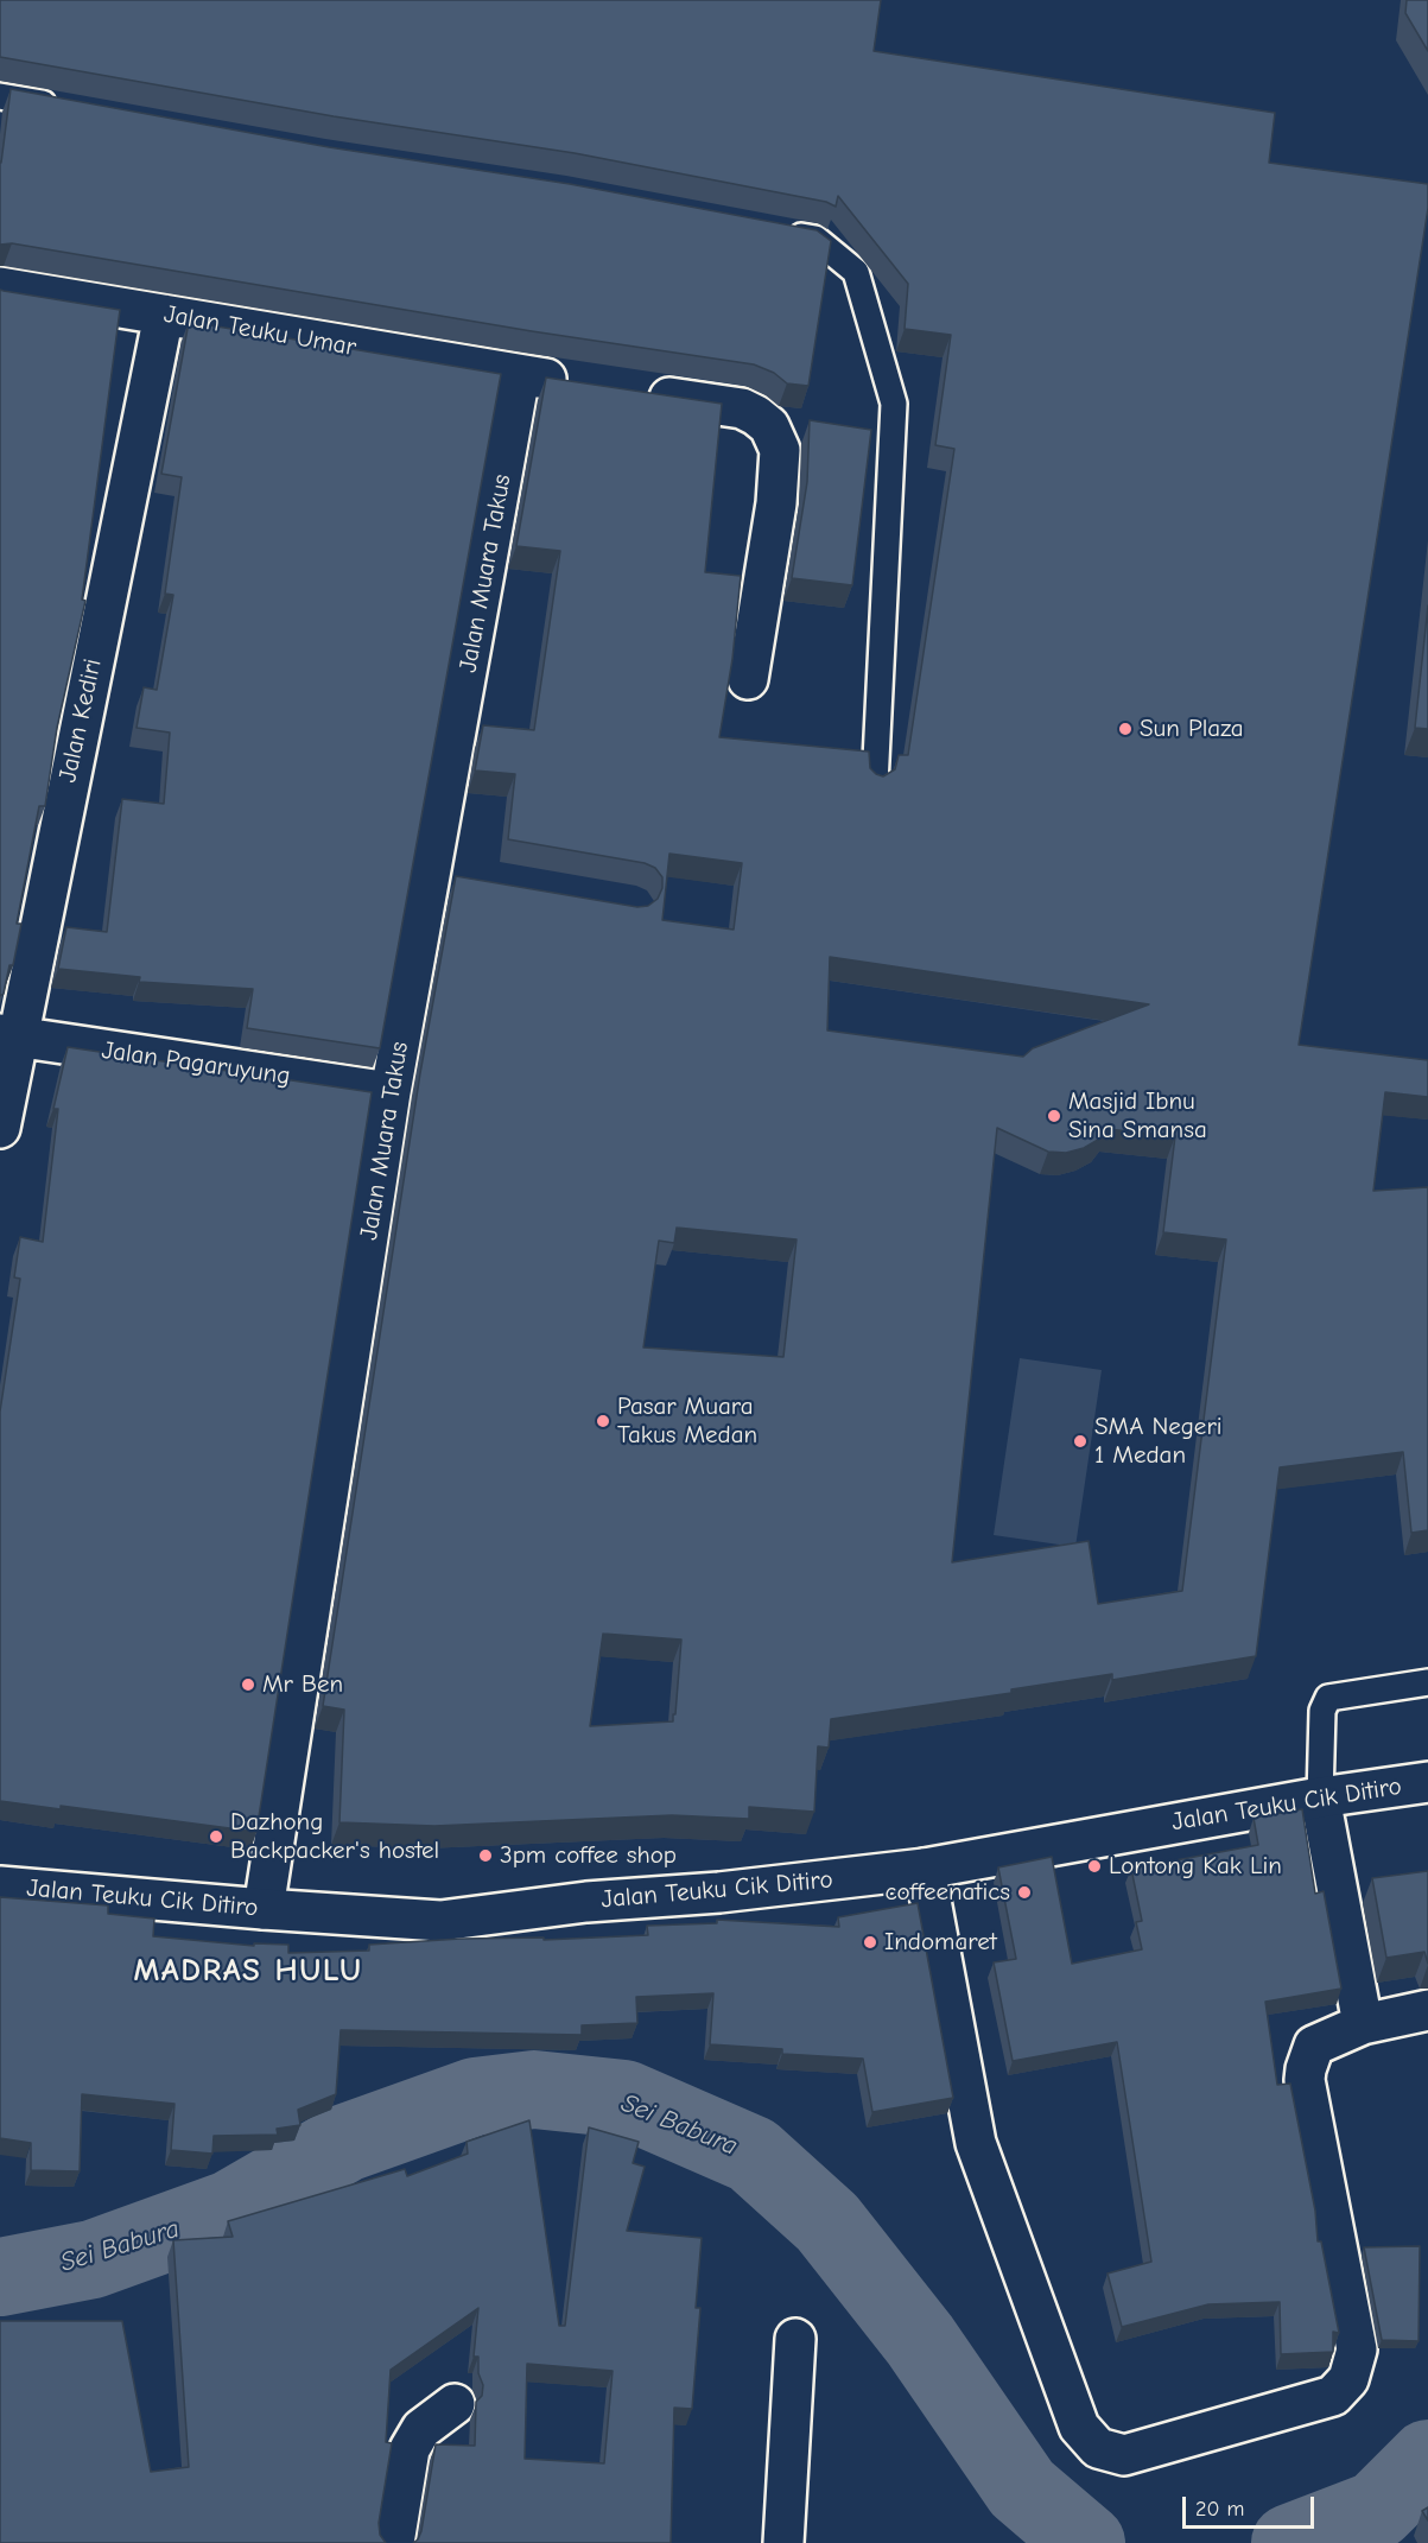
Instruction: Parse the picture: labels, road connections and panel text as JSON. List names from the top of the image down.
{
  "streets": {
    "street": [
      "Jalan Teuku Umar",
      "Jalan Muara Takus",
      "Jalan Kediri",
      "Jalan Pagaruyung",
      "Jalan Teuku Cik Ditiro"
    ]
  },
  "crossings": [
    ["Jalan Teuku Umar", "Jalan Muara Takus"],
    ["Jalan Teuku Umar", "Jalan Kediri"],
    ["Jalan Muara Takus", "Jalan Pagaruyung"],
    ["Jalan Muara Takus", "Jalan Teuku Cik Ditiro"],
    ["Jalan Kediri", "Jalan Pagaruyung"]
  ],
  "districts": ["MADRAS HULU"],
  "water": ["Sei Babura"],
  "places": [
    "Sun Plaza",
    "Masjid Ibnu Sina Smansa",
    "Pasar Muara Takus Medan",
    "SMA Negeri 1 Medan",
    "Mr Ben",
    "Dazhong Backpacker's hostel",
    "3pm coffee shop",
    "Lontong Kak Lin",
    "coffeenatics",
    "Indomaret"
  ],
  "scale_bar": "20 m"
}
